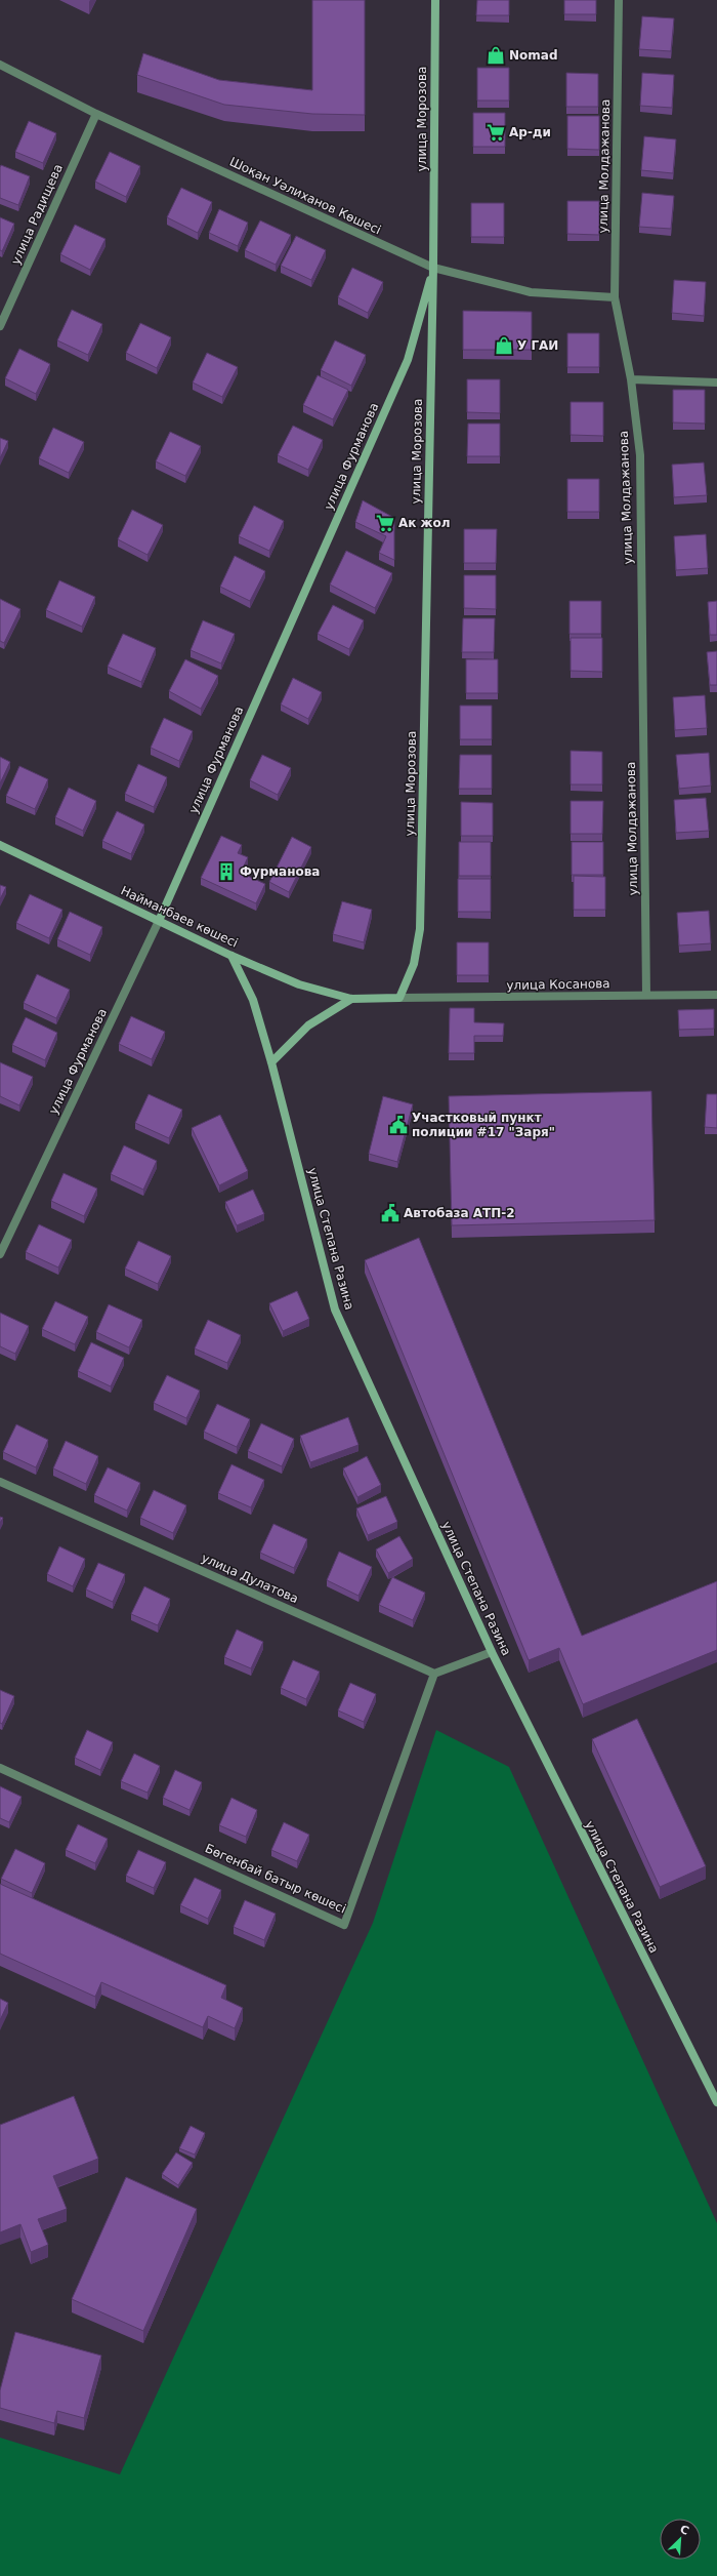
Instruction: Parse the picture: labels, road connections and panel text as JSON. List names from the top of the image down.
{
  "streets": {
    "main road": [
      "улица Морозова",
      "улица Фурманова",
      "Найманбаев көшесі",
      "улица Степана Разина"
    ],
    "street": [
      "улица Молдажанова",
      "Шоқан Уәлиханов Көшесі",
      "улица Радищева",
      "улица Косанова",
      "улица Дулатова",
      "Бөгенбай батыр көшесі"
    ]
  },
  "crossings": [
    ["улица Морозова", "Шоқан Уәлиханов Көшесі"],
    ["улица Морозова", "улица Фурманова"],
    ["улица Морозова", "улица Косанова"],
    ["улица Молдажанова", "Шоқан Уәлиханов Көшесі"],
    ["улица Молдажанова", "улица Косанова"],
    ["Шоқан Уәлиханов Көшесі", "улица Радищева"],
    ["Шоқан Уәлиханов Көшесі", "улица Фурманова"],
    ["улица Фурманова", "Найманбаев көшесі"],
    ["Найманбаев көшесі", "улица Степана Разина"],
    ["улица Дулатова", "Бөгенбай батыр көшесі"]
  ],
  "places": {
    "shop": ["Nomad", "У ГАИ"],
    "supermarket": ["Ар-ди", "Ак жол"],
    "building": ["Фурманова"],
    "public building": ["Участковый пункт полиции #17 \"Заря\"", "Автобаза АТП-2"]
  },
  "north": "top right"
}
